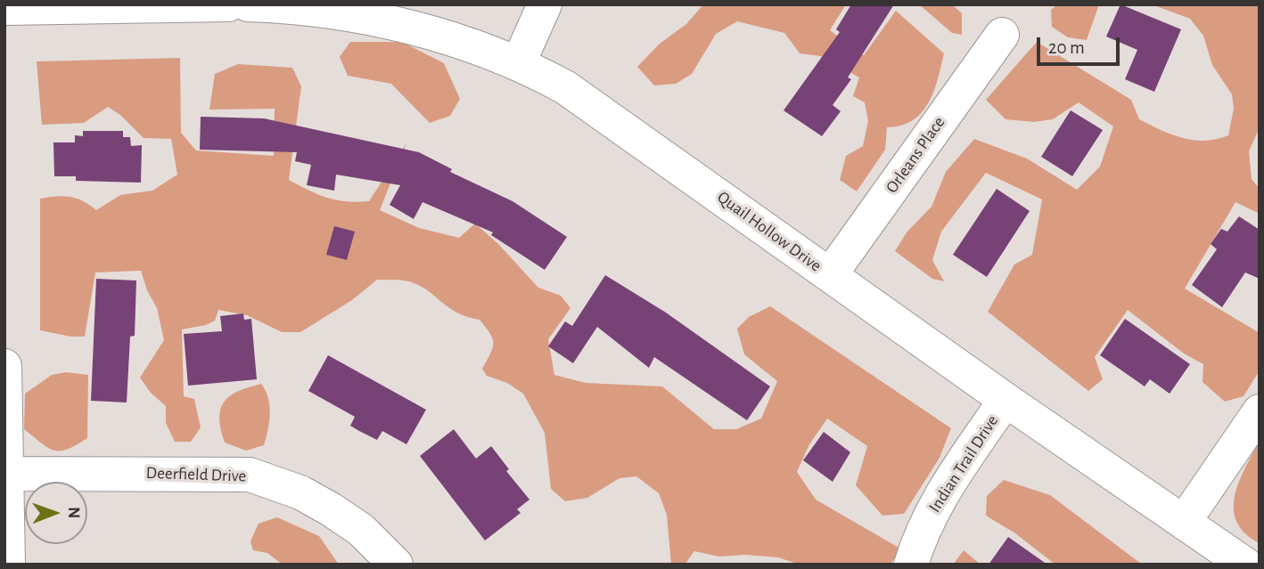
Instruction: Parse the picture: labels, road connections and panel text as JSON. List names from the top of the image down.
{
  "streets": {
    "street": [
      "Orleans Place",
      "Quail Hollow Drive",
      "Indian Trail Drive",
      "Deerfield Drive"
    ]
  },
  "crossings": [
    ["Orleans Place", "Quail Hollow Drive"],
    ["Quail Hollow Drive", "Indian Trail Drive"]
  ],
  "scale_bar": "20 m",
  "north": "right"
}
